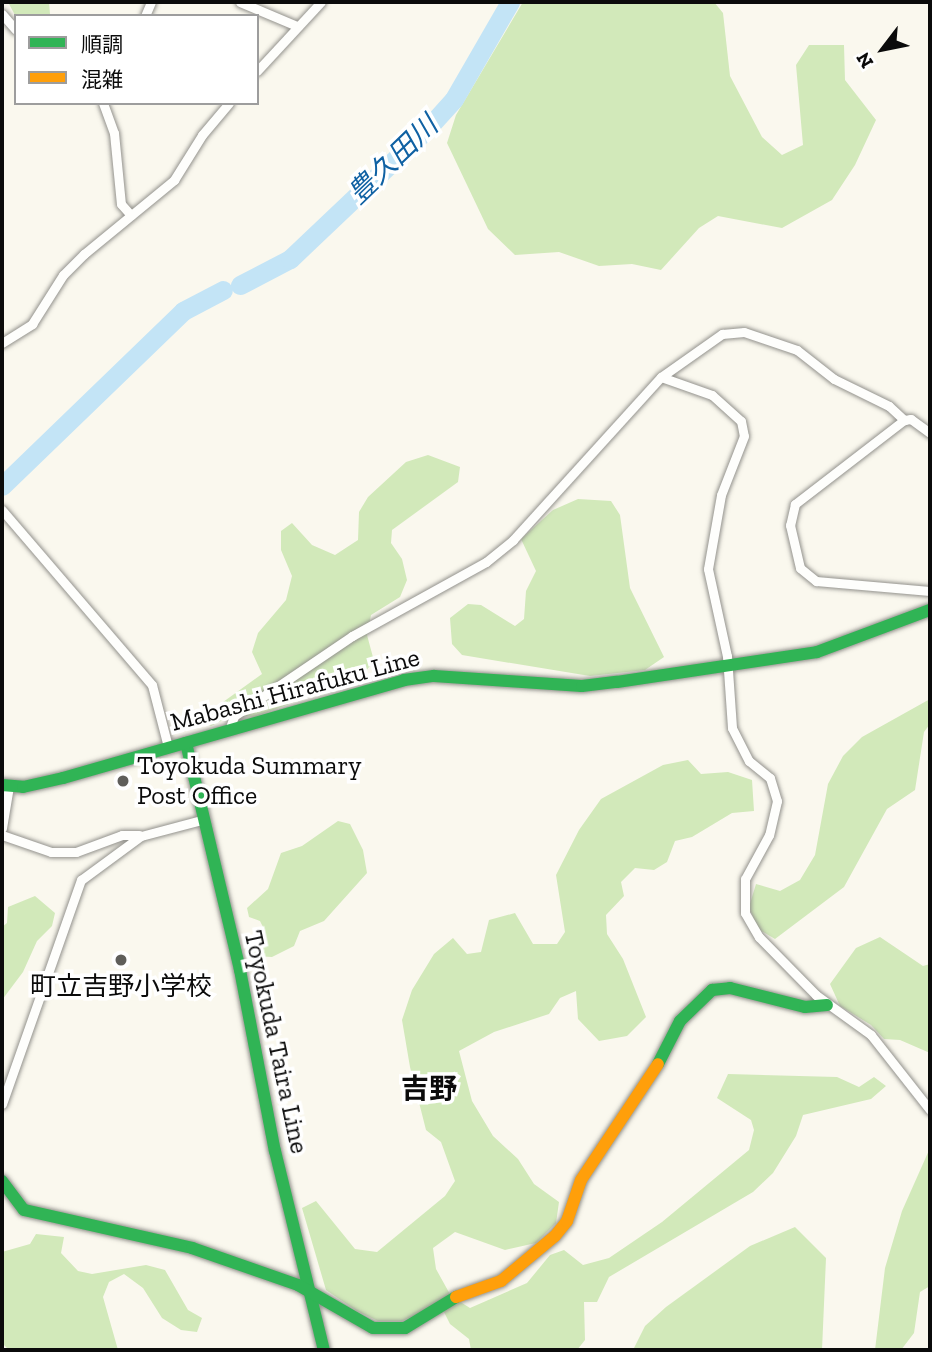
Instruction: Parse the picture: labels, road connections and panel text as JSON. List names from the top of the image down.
{
  "streets": {
    "main road": ["Mabashi Hirafuku Line", "Toyokuda Taira Line"]
  },
  "crossings": [
    ["Mabashi Hirafuku Line", "Toyokuda Taira Line"]
  ],
  "districts": ["吉野"],
  "water": ["豊久田川"],
  "places": ["Toyokuda Summary Post Office", "町立吉野小学校"],
  "legend": ["順調", "混雑"],
  "north": "bottom left"
}
